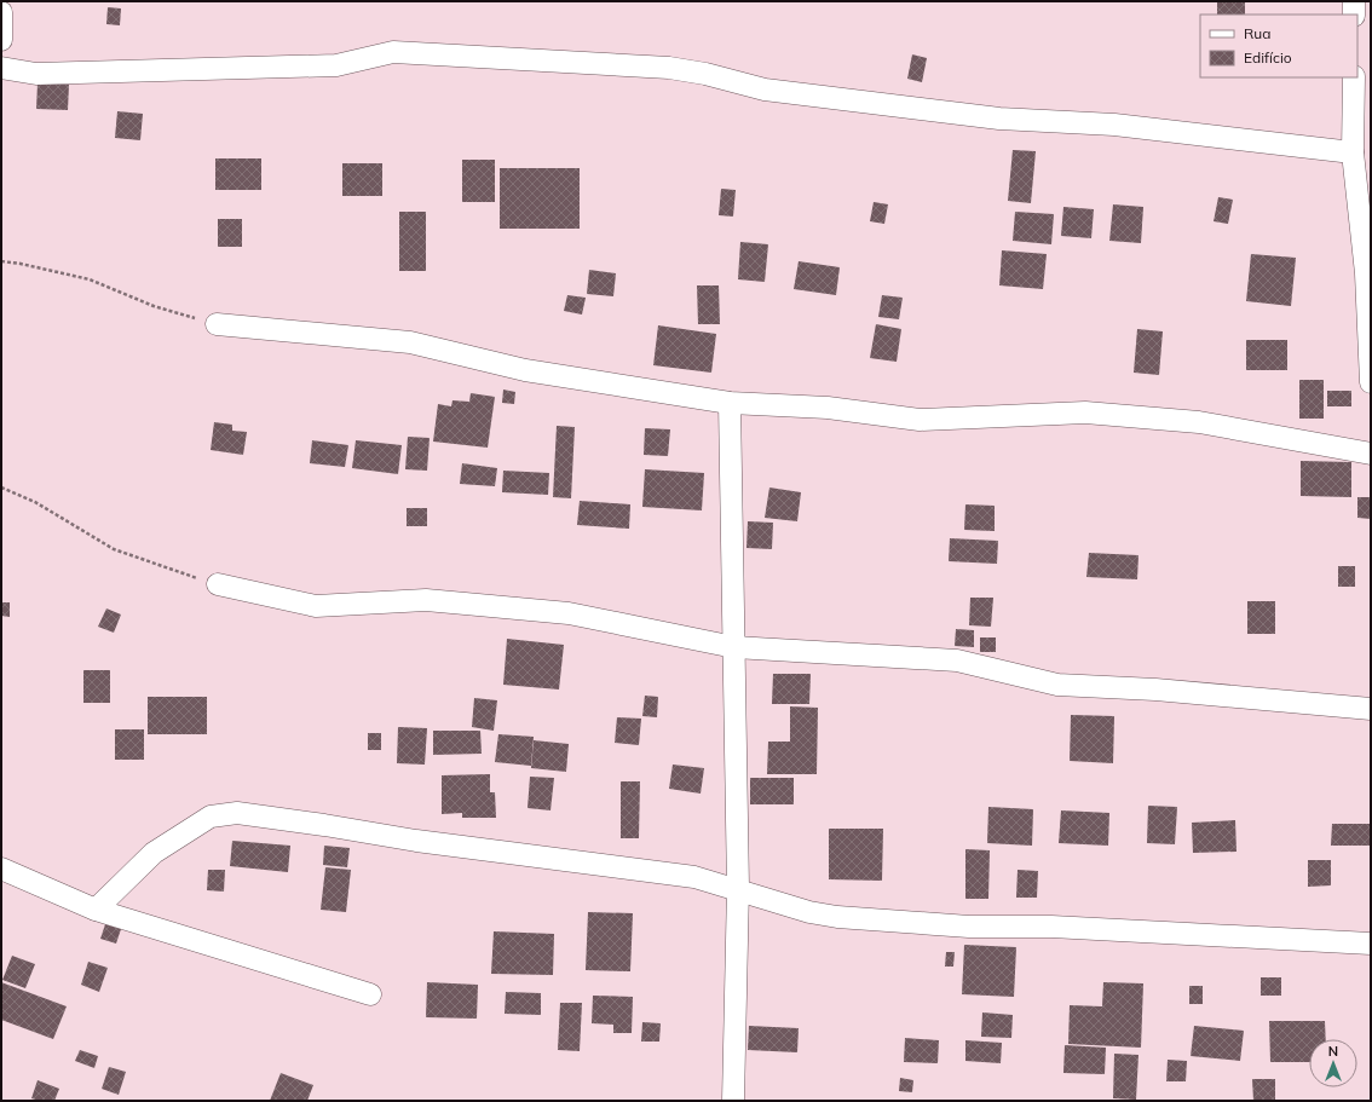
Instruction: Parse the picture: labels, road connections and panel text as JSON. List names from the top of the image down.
{
  "legend": ["Rua", "Edifício"],
  "north": "top"
}
